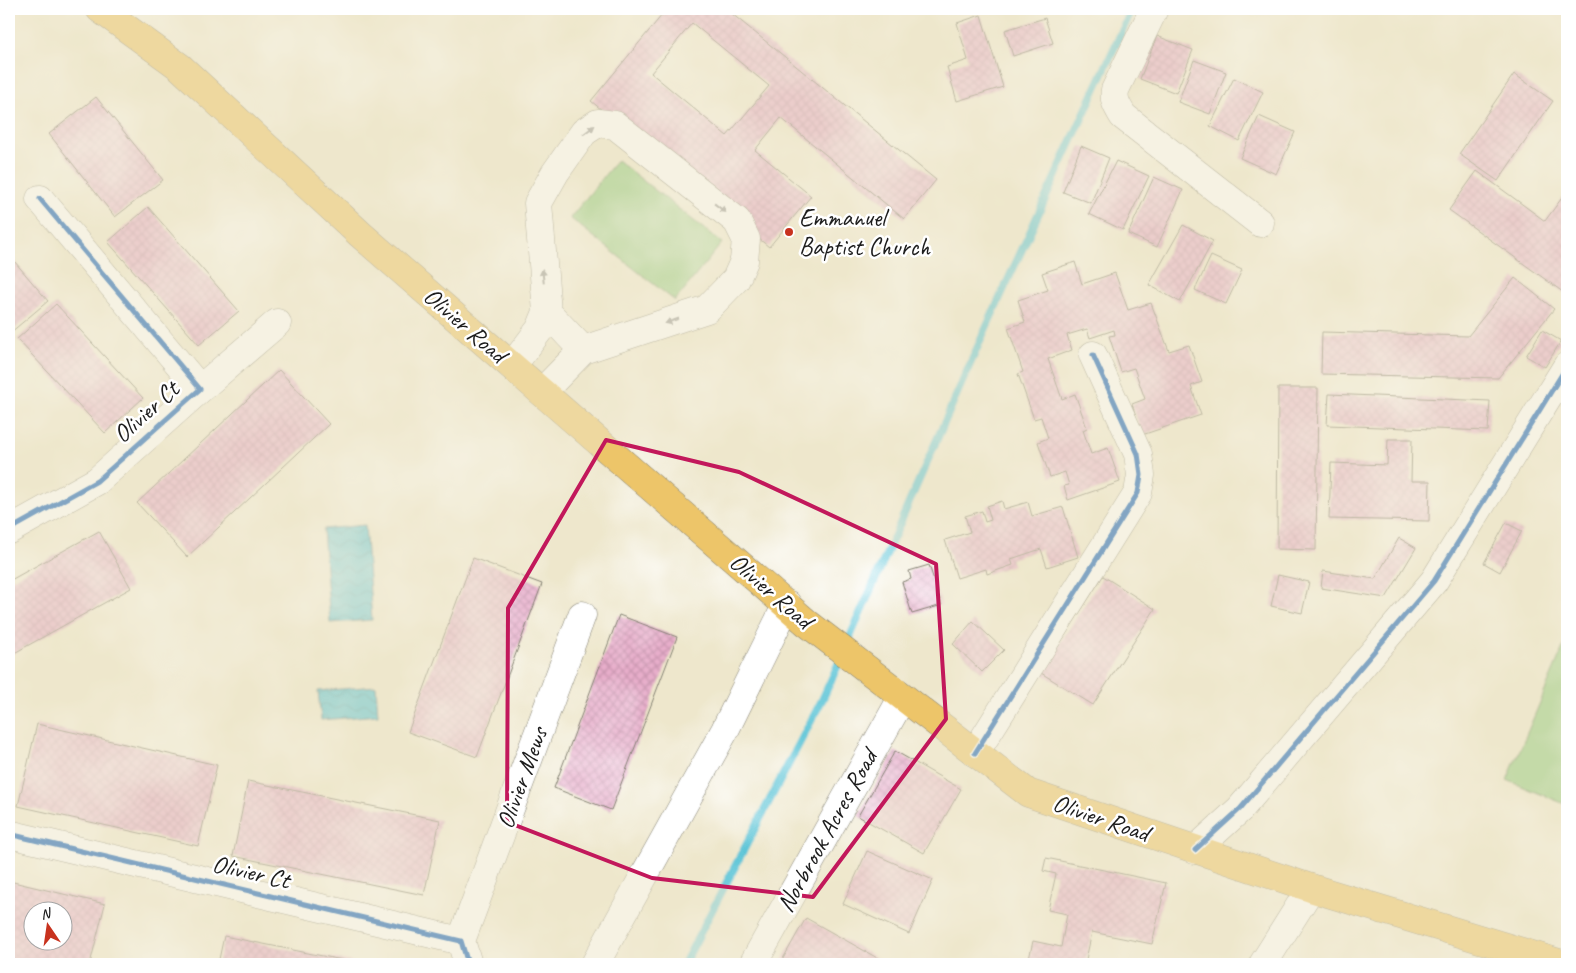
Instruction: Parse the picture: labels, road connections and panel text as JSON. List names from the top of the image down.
{
  "streets": {
    "main road": ["Olivier Road"],
    "street": ["Olivier Ct", "Olivier Mews", "Norbrook Acres Road"]
  },
  "crossings": [
    ["Olivier Road", "Norbrook Acres Road"],
    ["Olivier Ct", "Olivier Mews"]
  ],
  "places": ["Emmanuel Baptist Church"],
  "north": "top"
}
